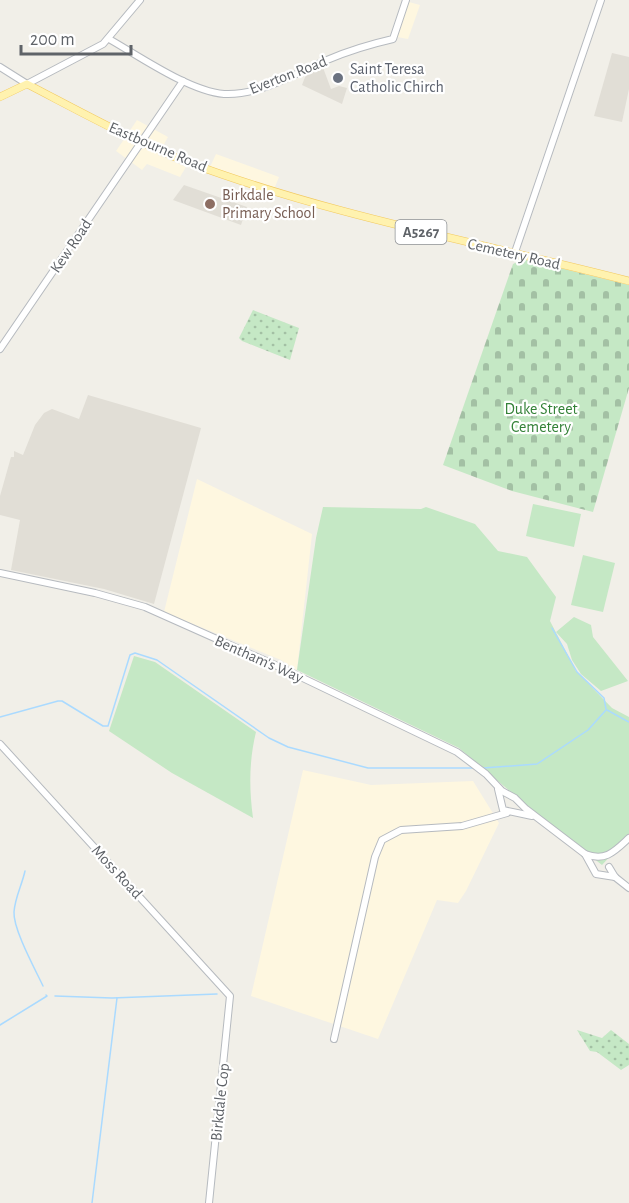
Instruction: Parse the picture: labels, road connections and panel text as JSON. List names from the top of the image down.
{
  "streets": {
    "main road": ["Eastbourne Road", "A5267", "Cemetery Road"],
    "street": [
      "Everton Road",
      "Kew Road",
      "Bentham's Way",
      "Moss Road",
      "Birkdale Cop"
    ]
  },
  "crossings": [
    ["Everton Road", "Kew Road"],
    ["Eastbourne Road", "Kew Road"],
    ["Eastbourne Road", "Cemetery Road"],
    ["Moss Road", "Birkdale Cop"]
  ],
  "parks": ["Duke Street Cemetery"],
  "places": ["Saint Teresa Catholic Chirch", "Birkdale Primary School"],
  "scale_bar": "200 m"
}
